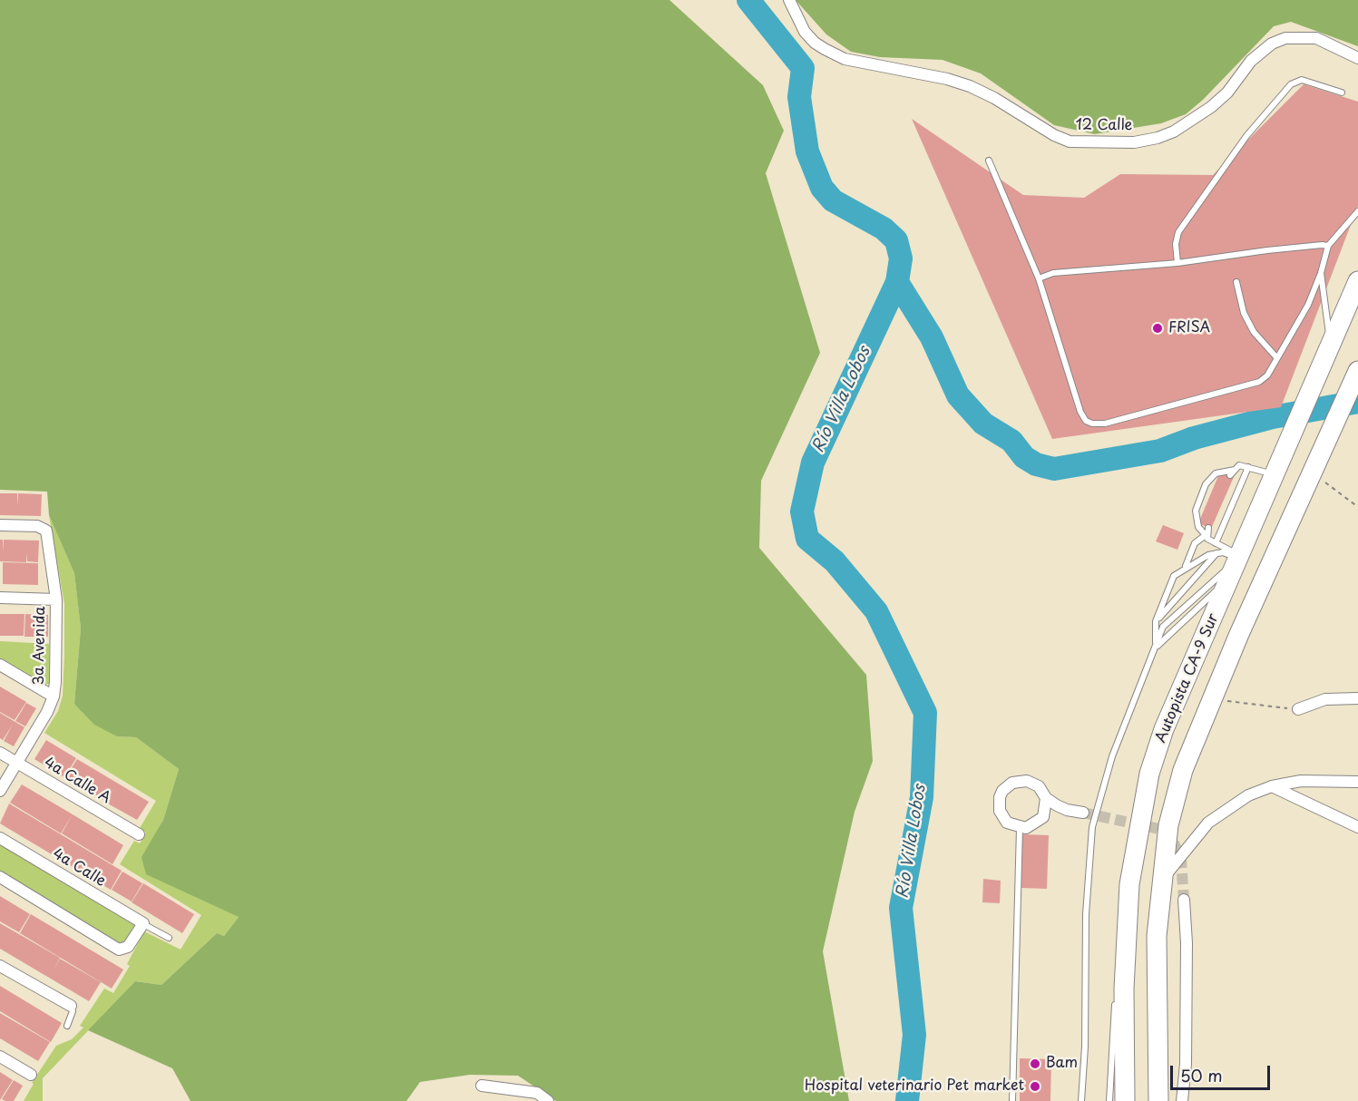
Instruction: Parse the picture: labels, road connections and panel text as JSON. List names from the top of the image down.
{
  "streets": {
    "highway": ["Autopista CA-9 Sur"],
    "street": [
      "12 Calle",
      "3a Avenida",
      "4a Calle A",
      "4a Calle"
    ]
  },
  "crossings": [
    ["3a Avenida", "4a Calle A"]
  ],
  "water": ["Río Villa Lobos"],
  "places": ["FRISA", "Bam", "Hospital veterinario Pet market"],
  "scale_bar": "50 m"
}
